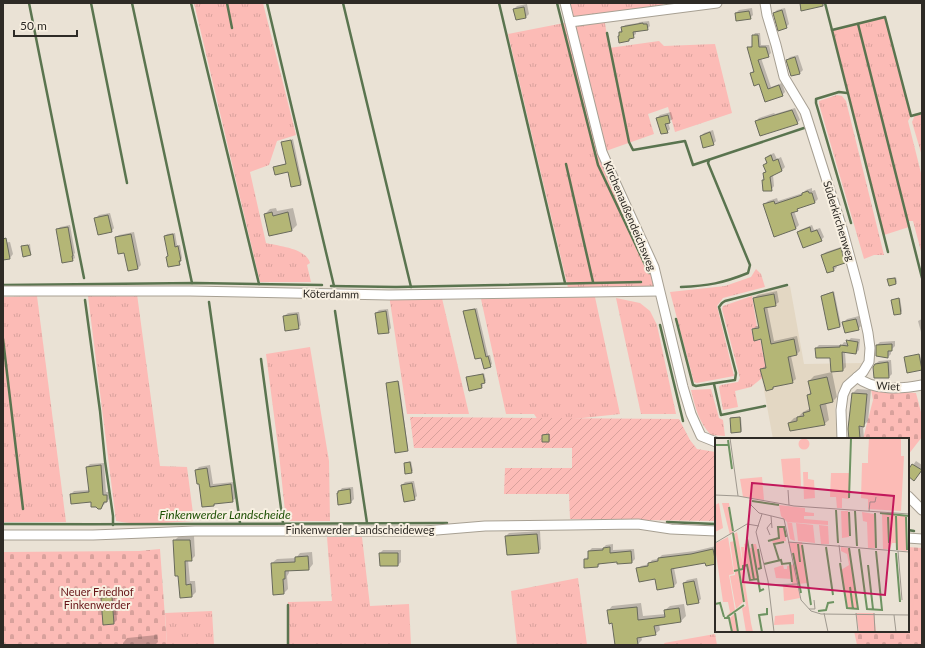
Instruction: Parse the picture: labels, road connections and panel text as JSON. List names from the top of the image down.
{
  "streets": {
    "street": [
      "Kirchenaußendeichsweg",
      "Süderkirchenweg",
      "Köterdamm",
      "Wiet",
      "Finkenwerder Landscheideweg"
    ]
  },
  "crossings": [
    ["Kirchenaußendeichsweg", "Köterdamm"],
    ["Süderkirchenweg", "Wiet"]
  ],
  "water": ["Finkenwerder Landscheide"],
  "parks": ["Neuer Friedhof Finkenwerder"],
  "scale_bar": "50 m"
}
